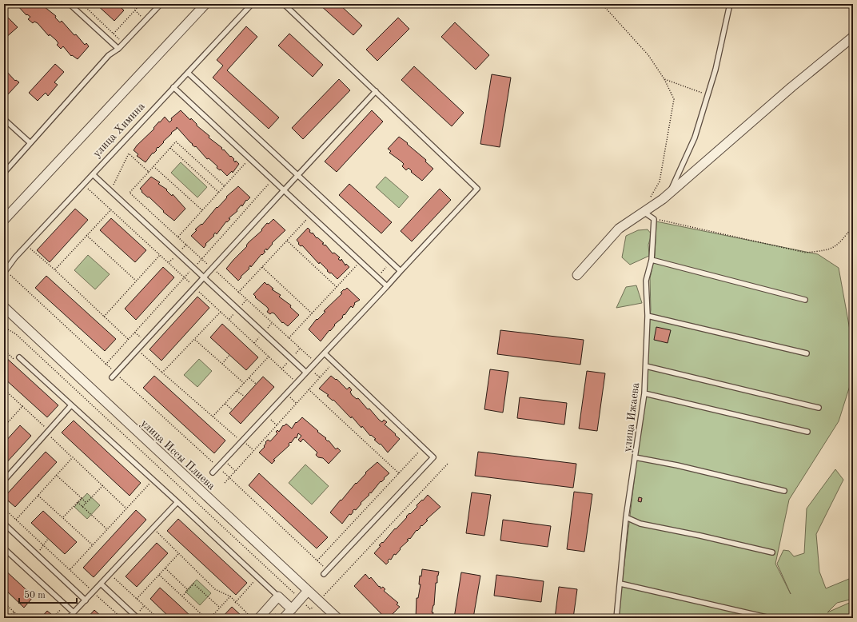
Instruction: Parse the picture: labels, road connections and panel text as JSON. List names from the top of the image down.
{
  "streets": {
    "street": ["улица Химина", "улица Иссы Плиева"],
    "lane": ["улица Ижаева"]
  },
  "crossings": [
    ["улица Химина", "улица Иссы Плиева"]
  ],
  "scale_bar": "50 m"
}
